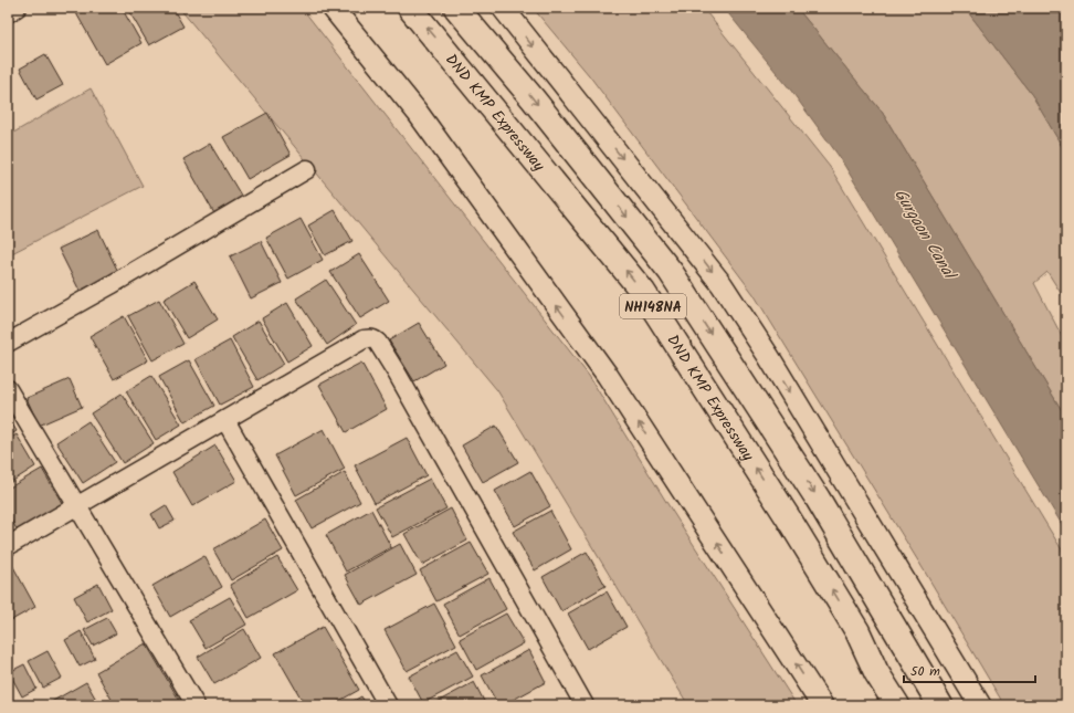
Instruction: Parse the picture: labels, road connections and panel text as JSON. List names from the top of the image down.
{
  "streets": {
    "highway": ["DND KMP Expressway", "NH148NA"]
  },
  "water": ["Gurgaon Canal"],
  "scale_bar": "50 m"
}
